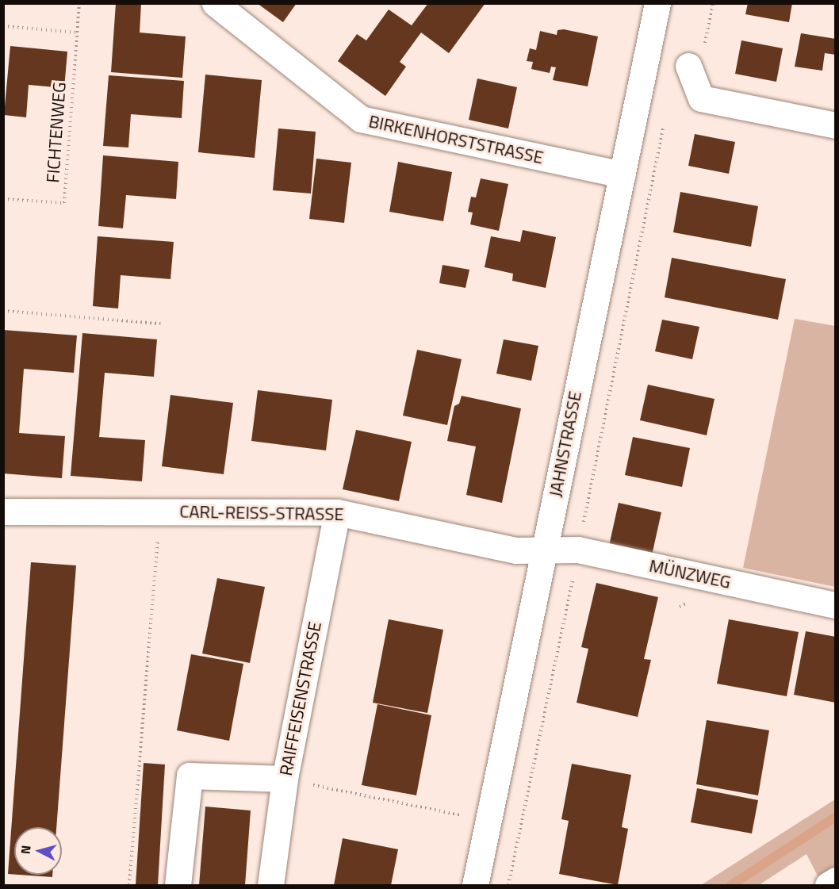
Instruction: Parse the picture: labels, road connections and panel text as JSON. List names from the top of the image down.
{
  "streets": {
    "street": [
      "BIRKENHORSTSTRASSE",
      "JAHNSTRASSE",
      "CARL-REISS-STRASSE",
      "MÜNZWEG",
      "RAIFFEISENSTRASSE"
    ],
    "path": ["FICHTENWEG"]
  },
  "crossings": [
    ["BIRKENHORSTSTRASSE", "JAHNSTRASSE"],
    ["JAHNSTRASSE", "CARL-REISS-STRASSE"],
    ["JAHNSTRASSE", "MÜNZWEG"],
    ["CARL-REISS-STRASSE", "MÜNZWEG"],
    ["CARL-REISS-STRASSE", "RAIFFEISENSTRASSE"]
  ],
  "north": "left"
}
